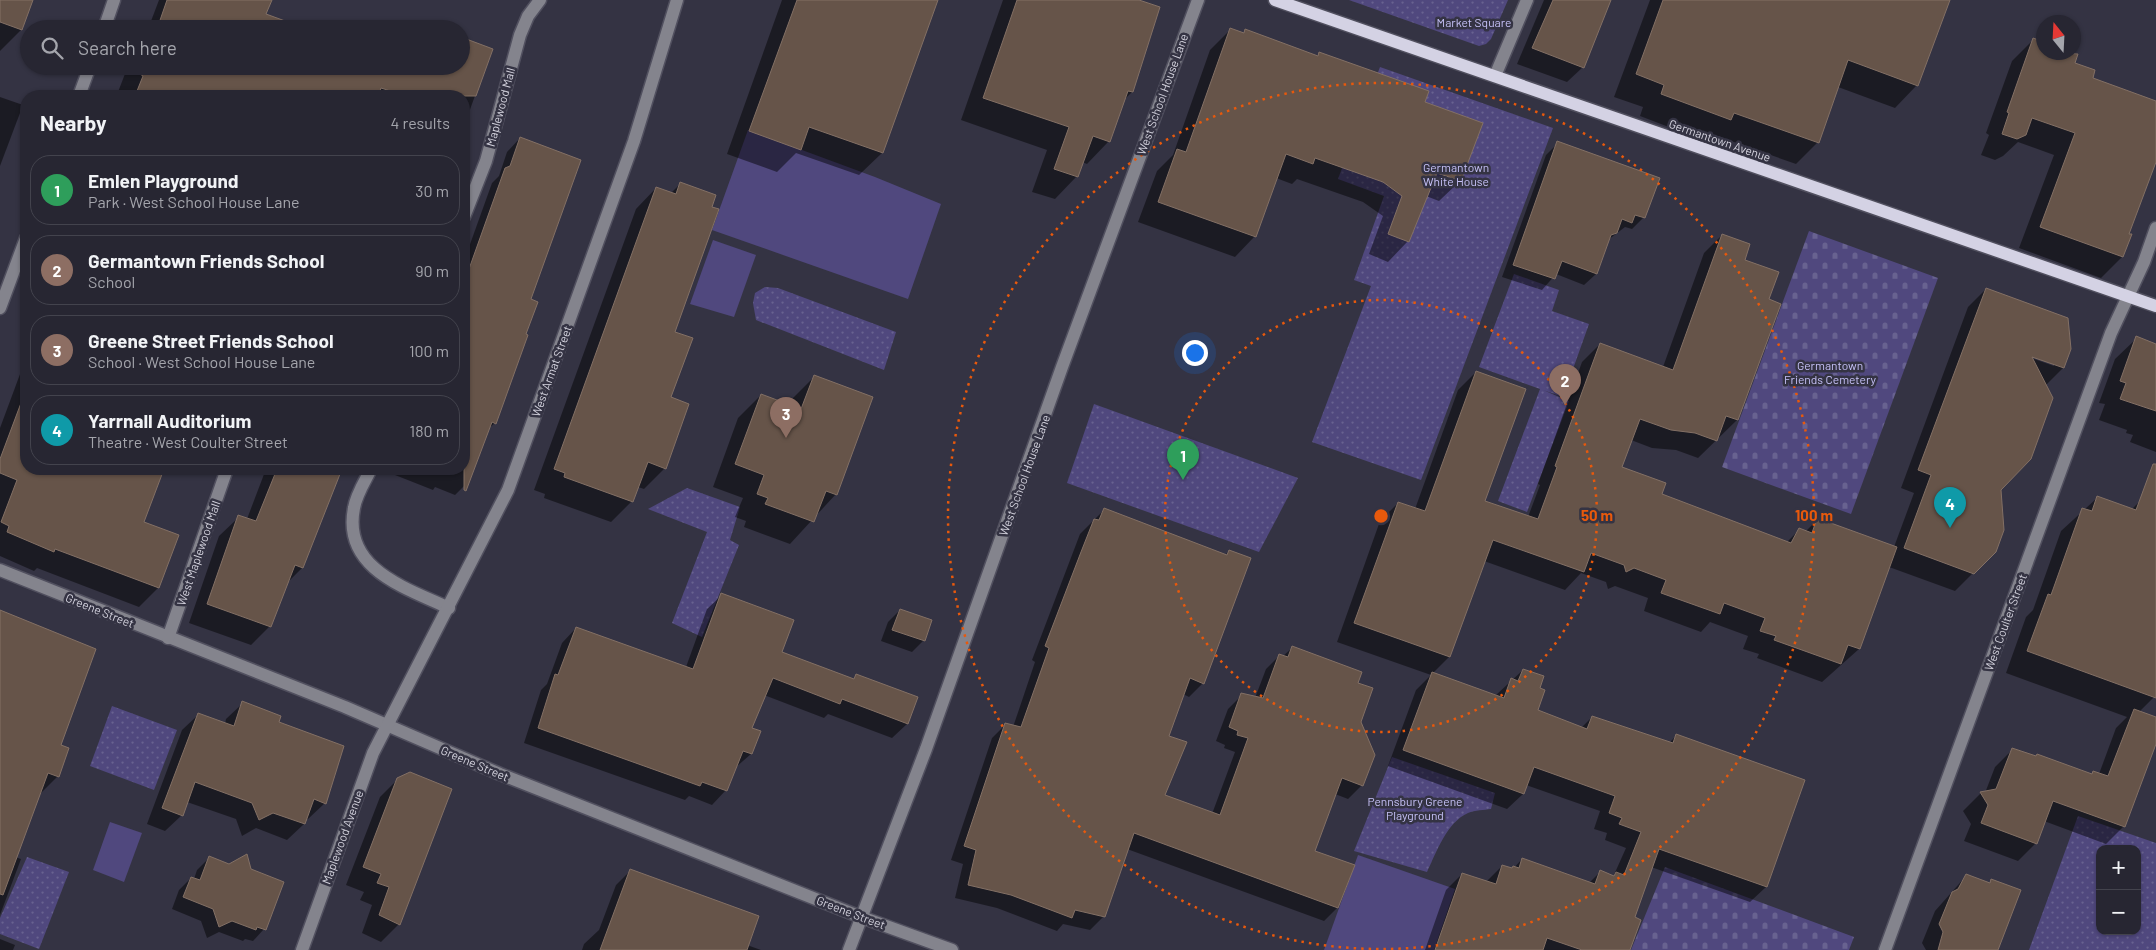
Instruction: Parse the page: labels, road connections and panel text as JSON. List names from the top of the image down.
{
  "streets": {
    "main road": ["Germantown Avenue"],
    "street": [
      "West School House Lane",
      "Maplewood Mall",
      "West Armat Street",
      "West Maplewood Mall",
      "Greene Street",
      "West Coulter Street",
      "Maplewood Avenue"
    ]
  },
  "crossings": [
    ["West School House Lane", "Greene Street"],
    ["Germantown Avenue", "West Coulter Street"],
    ["West Armat Street", "Greene Street"],
    ["West Armat Street", "Maplewood Avenue"],
    ["West Maplewood Mall", "Greene Street"],
    ["Greene Street", "Maplewood Avenue"]
  ],
  "parks": [
    "Market Square",
    "Germantown White House",
    "Germantown Friends Cemetery",
    "Pennsbury Greene Playground"
  ],
  "north": "top",
  "page": {
    "search": "Search here",
    "heading": ["Nearby", "4 results"],
    "list": [
      {
        "mark": "1",
        "name": "Emlen Playground",
        "note": "Park · West School House Lane",
        "value": "30 m"
      },
      {
        "mark": "2",
        "name": "Germantown Friends School",
        "note": "School",
        "value": "90 m"
      },
      {
        "mark": "3",
        "name": "Greene Street Friends School",
        "note": "School · West School House Lane",
        "value": "100 m"
      },
      {
        "mark": "4",
        "name": "Yarrnall Auditorium",
        "note": "Theatre · West Coulter Street",
        "value": "180 m"
      }
    ],
    "pins": [
      "2",
      "3",
      "1",
      "4"
    ],
    "map_buttons": ["+", "−"]
  },
  "rings": ["50 m", "100 m"]
}
